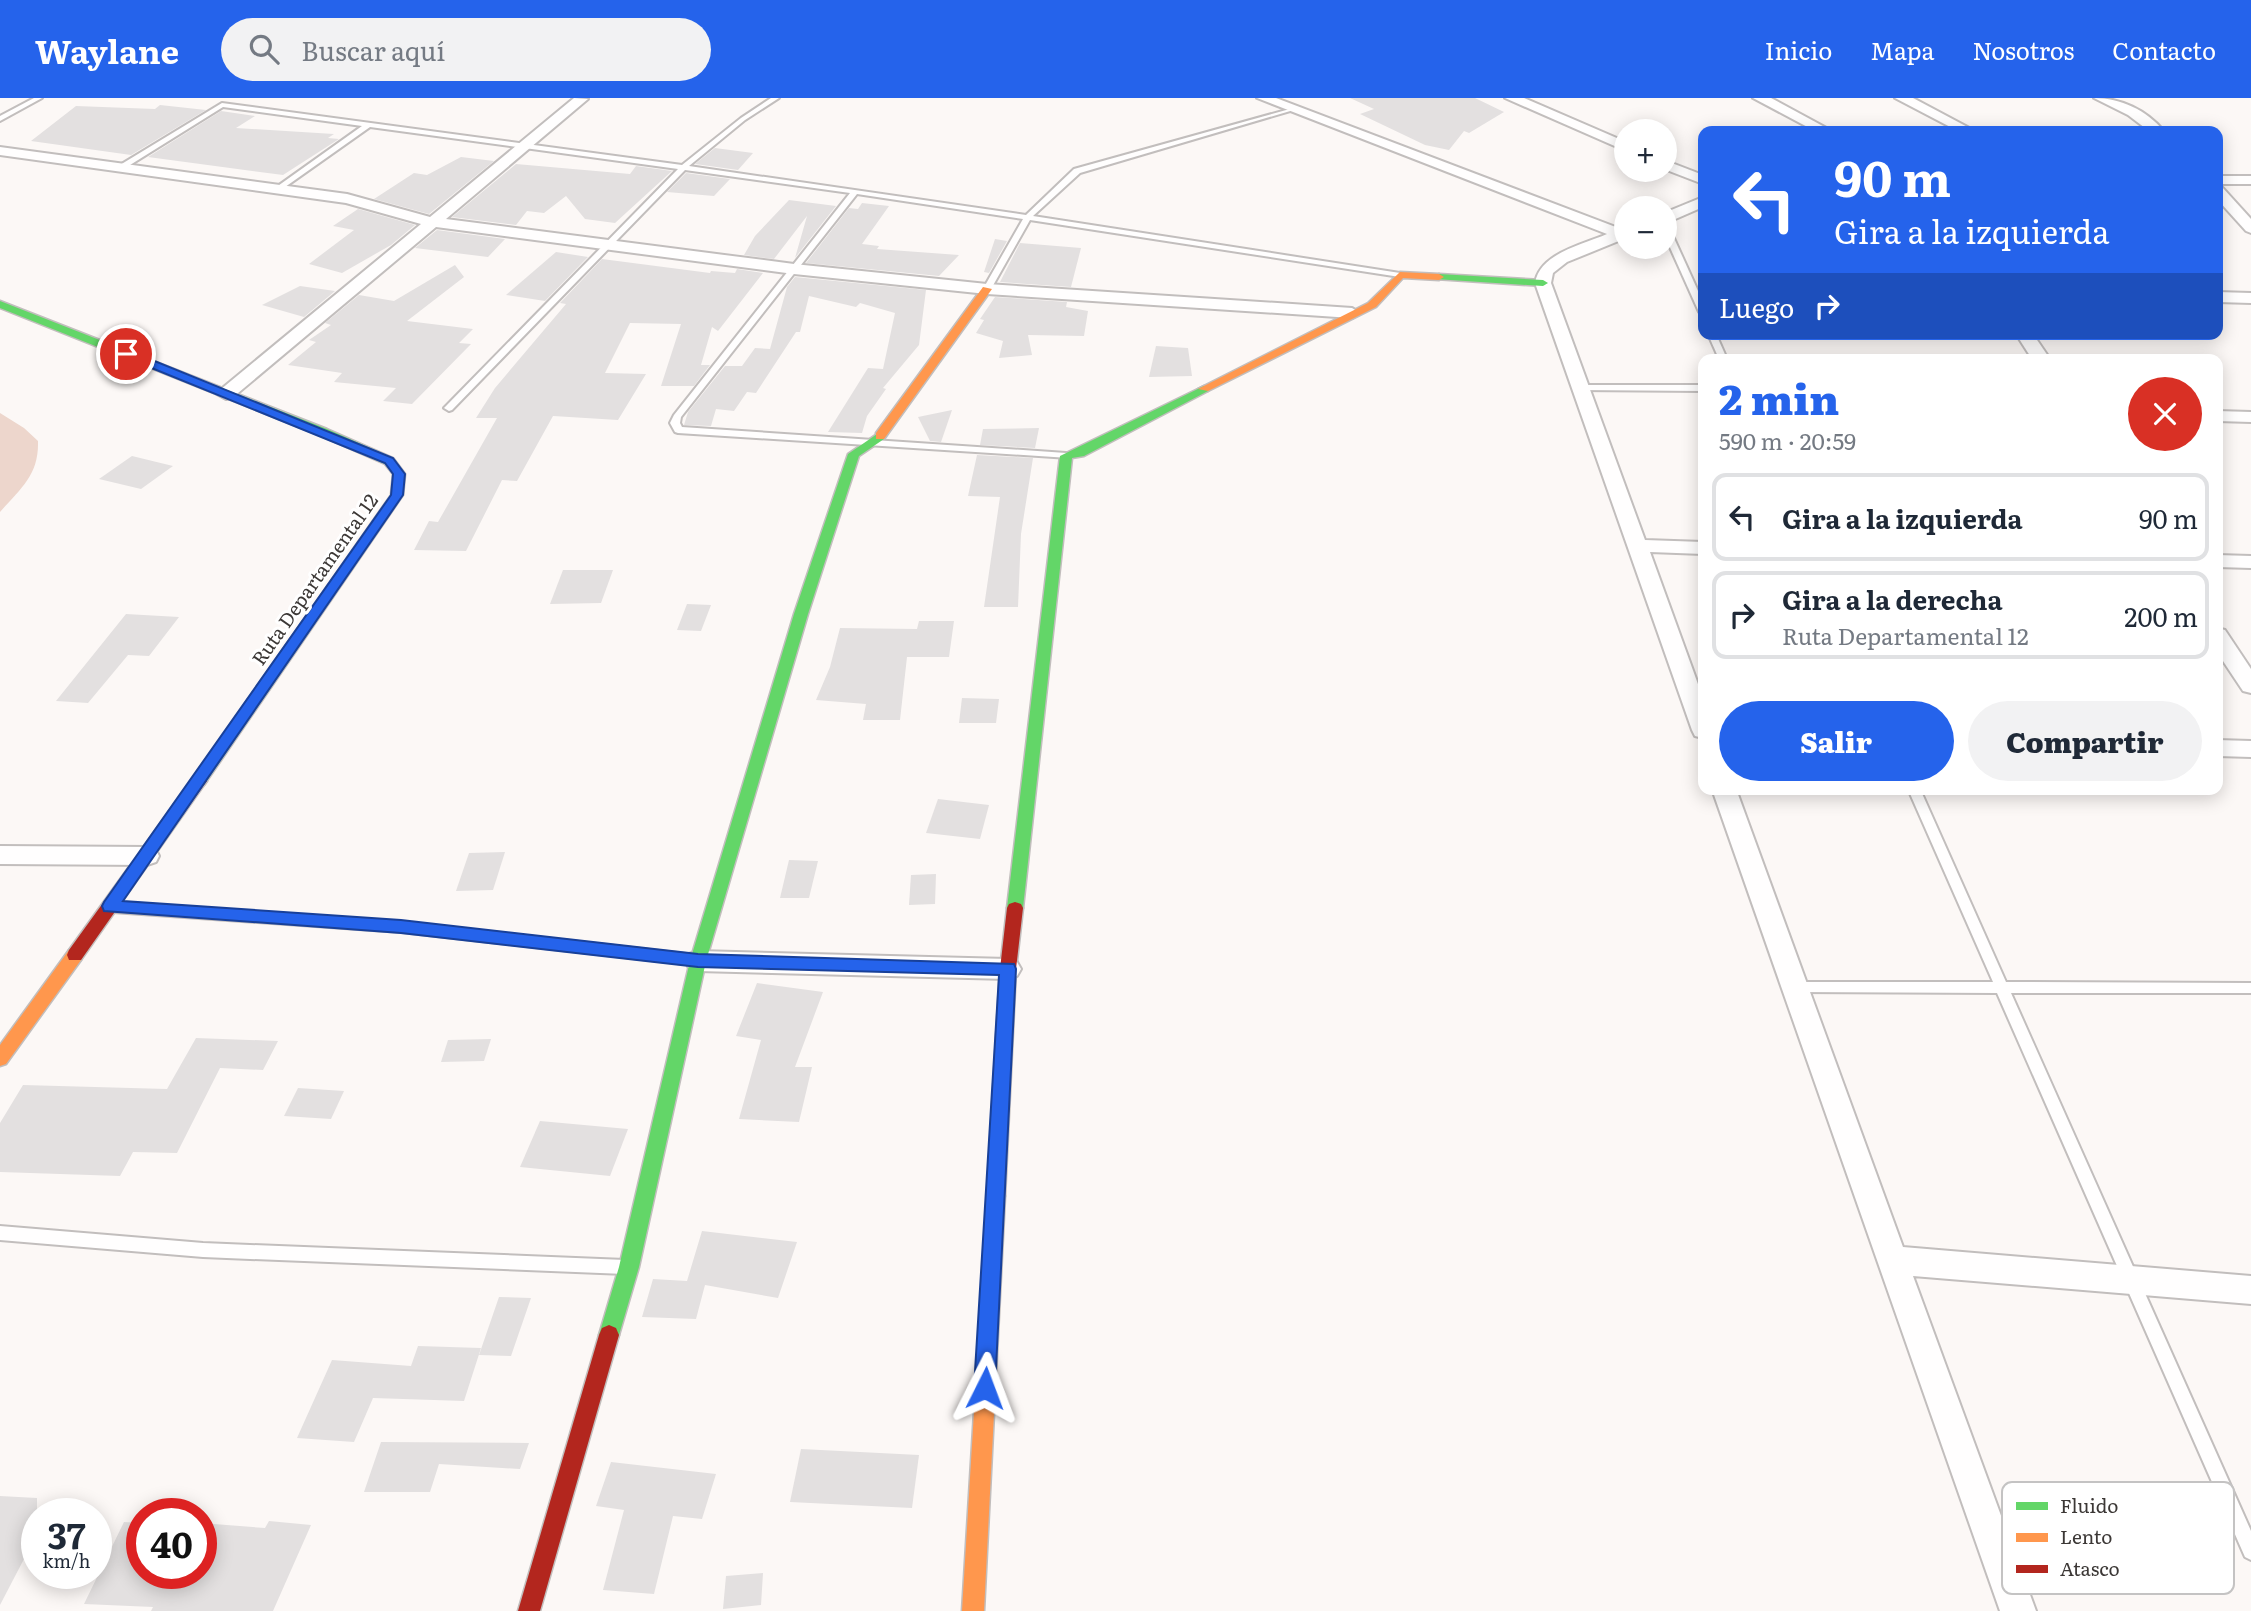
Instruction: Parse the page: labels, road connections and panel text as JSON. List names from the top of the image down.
{
  "streets": {
    "street": ["Ruta Departamental 12"]
  },
  "legend": ["Fluido", "Lento", "Atasco"],
  "page": {
    "header": "Waylane",
    "search": "Buscar aquí",
    "nav": [
      "Inicio",
      "Mapa",
      "Nosotros",
      "Contacto"
    ],
    "map_buttons": ["+", "−"],
    "turn": ["90 m", "Gira a la izquierda"],
    "then": "Luego",
    "heading": ["2 min", "590 m · 20:59"],
    "list": [
      {
        "name": "Gira a la izquierda",
        "value": "90 m"
      },
      {
        "name": "Gira a la derecha",
        "note": "Ruta Departamental 12",
        "value": "200 m"
      }
    ],
    "buttons": ["Salir", "Compartir"],
    "speed": "37 km/h",
    "limit": "40"
  }
}
